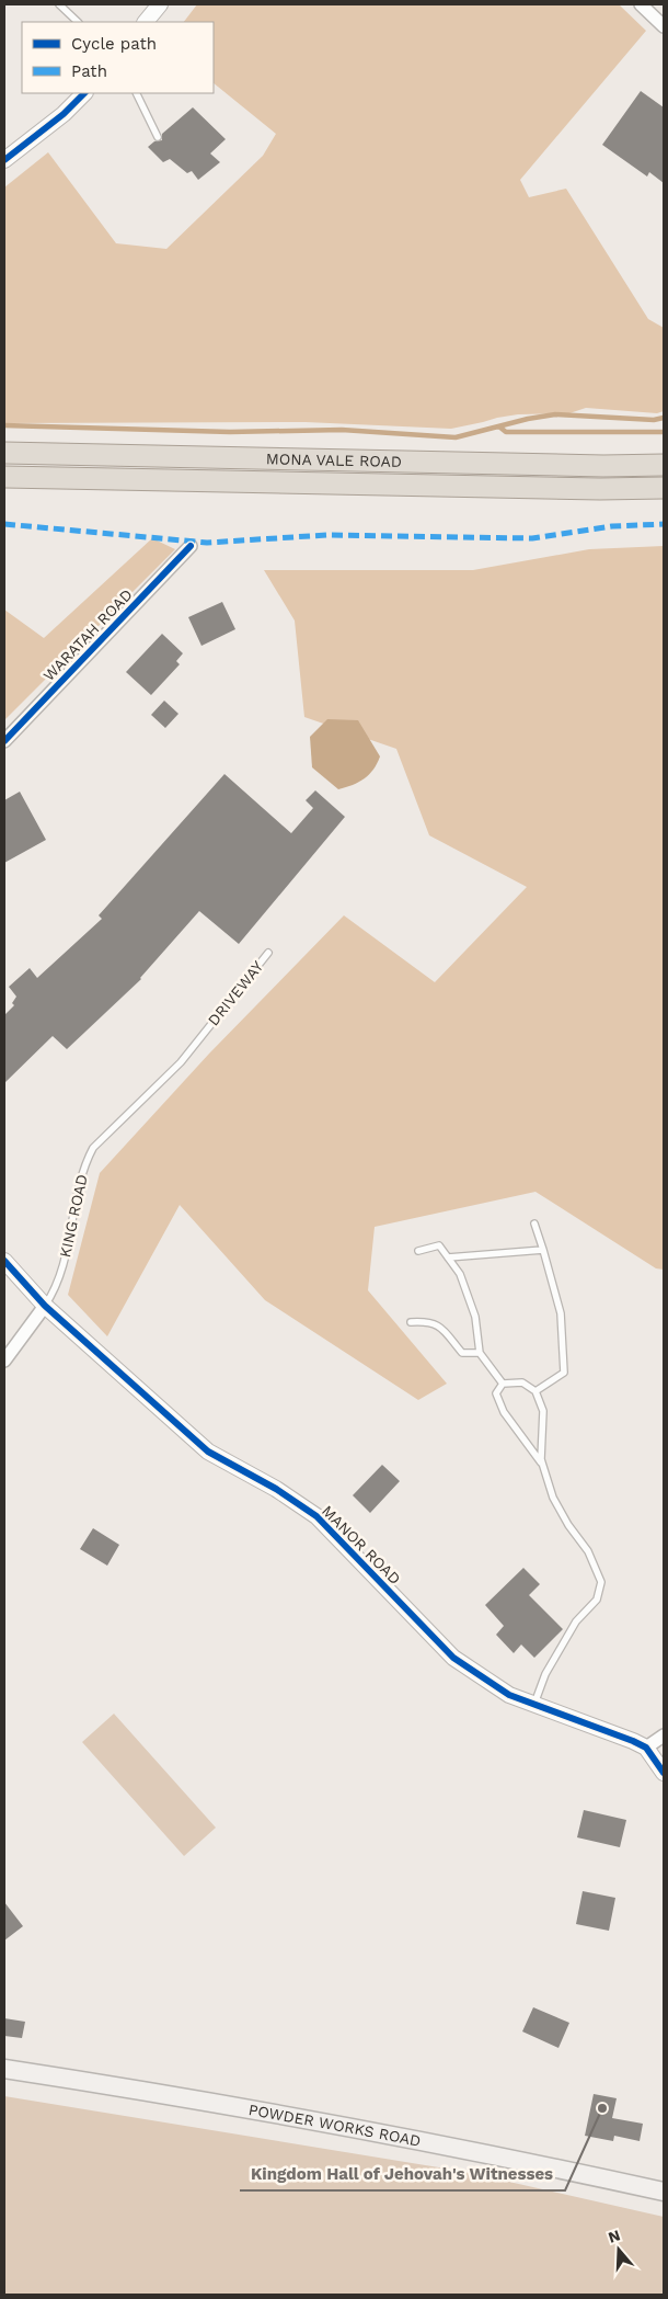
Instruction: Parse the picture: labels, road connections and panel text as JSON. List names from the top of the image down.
{
  "streets": {
    "highway": ["MONA VALE ROAD"],
    "main road": ["POWDER WORKS ROAD"],
    "street": ["WARATAH ROAD", "KING ROAD", "MANOR ROAD"],
    "lane": ["DRIVEWAY"]
  },
  "crossings": [
    ["DRIVEWAY", "KING ROAD"],
    ["KING ROAD", "MANOR ROAD"]
  ],
  "places": ["Kingdom Hall of Jehovah's Witnesses"],
  "legend": ["Cycle path", "Path"],
  "north": "top"
}
